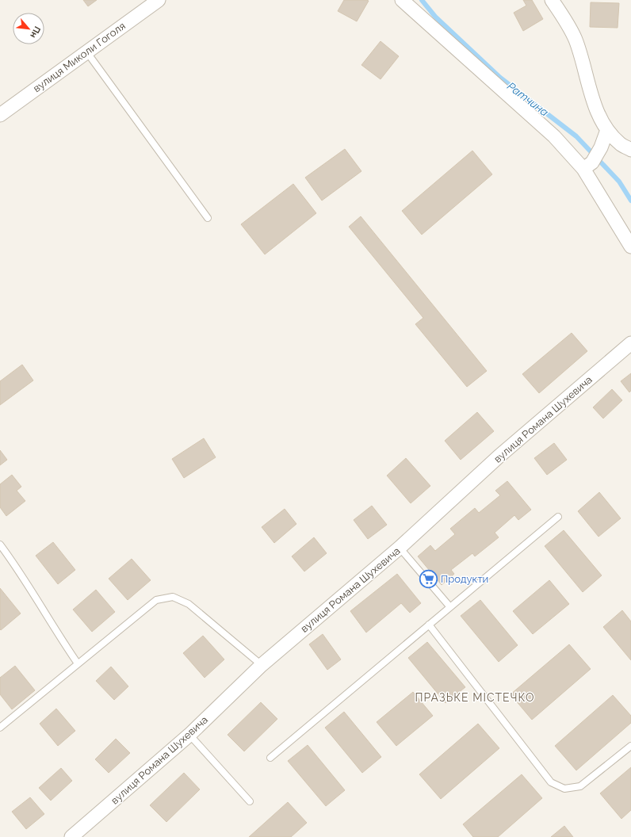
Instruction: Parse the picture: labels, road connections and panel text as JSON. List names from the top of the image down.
{
  "streets": {
    "street": ["вулиця Миколи Гоголя", "вулиця Романа Шухевича"]
  },
  "districts": ["ПРАЗЬКЕ МІСТЕЧКО"],
  "water": ["Ратчина"],
  "places": {
    "supermarket": ["Продукти"]
  },
  "north": "bottom right"
}
